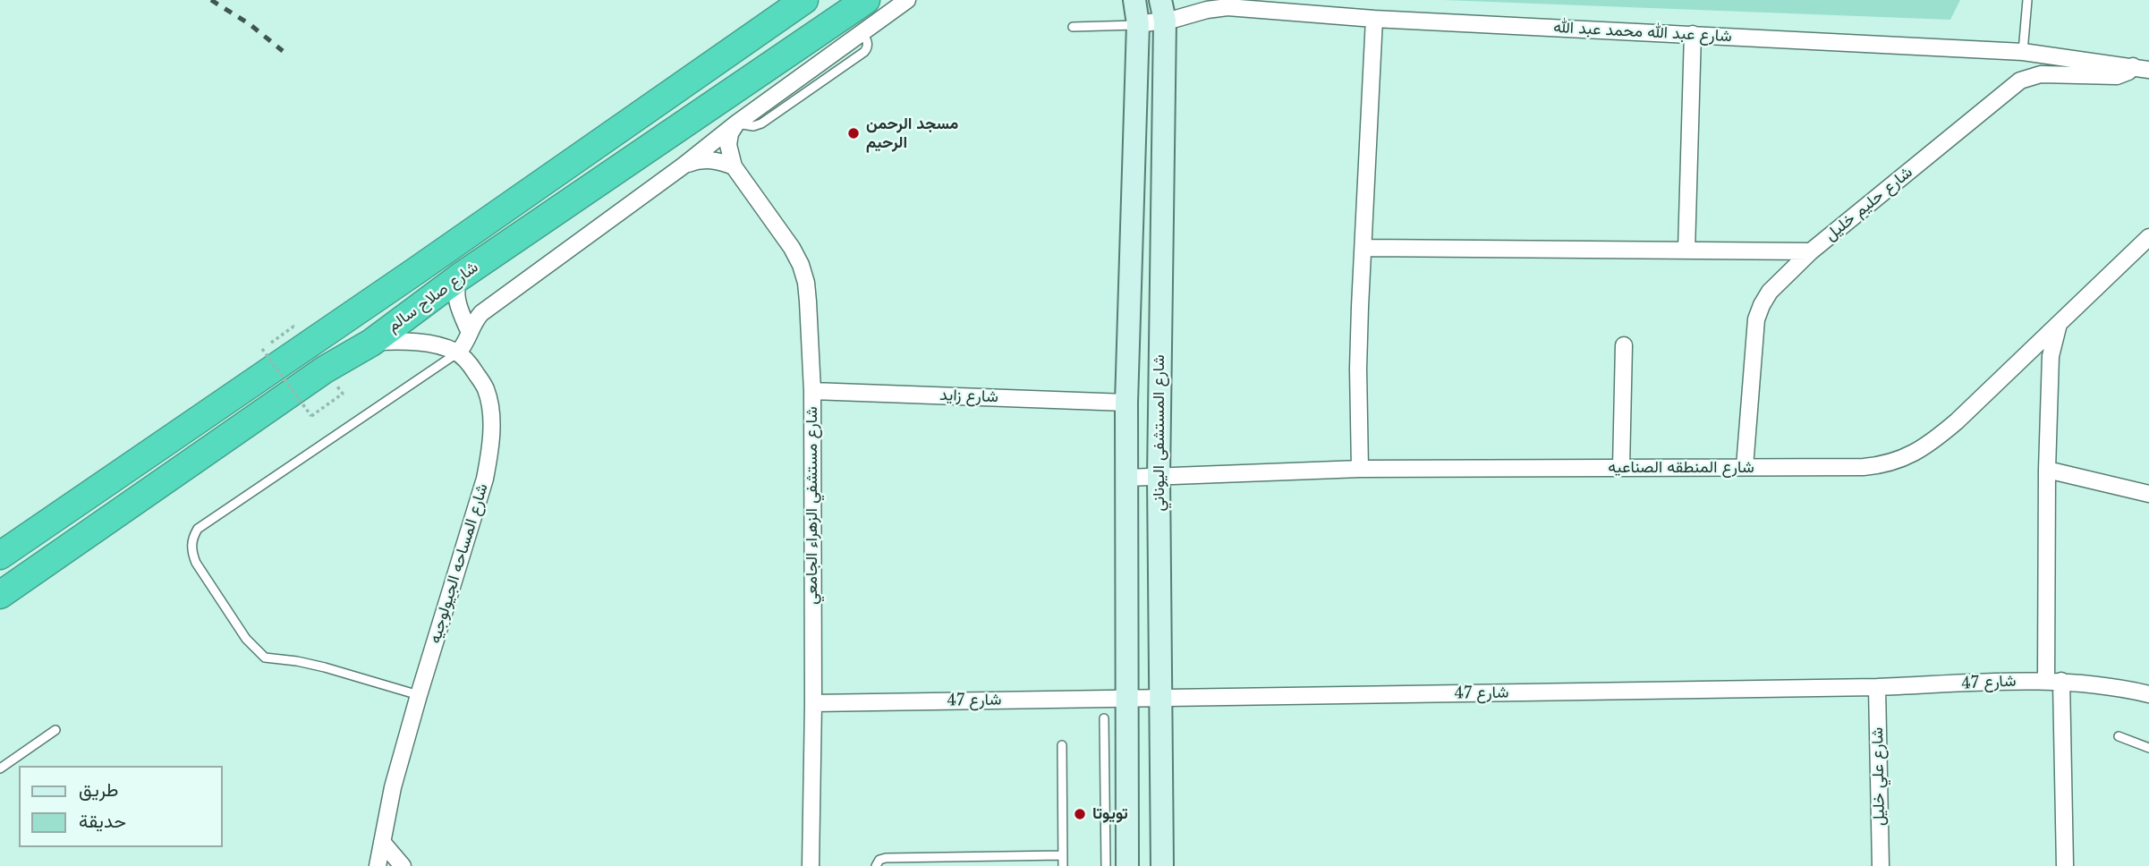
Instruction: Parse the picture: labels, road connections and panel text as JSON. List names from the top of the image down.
{
  "streets": {
    "highway": ["شارع صلاح سالم"],
    "street": [
      "شارع عبد الله محمد عبد الله",
      "شارع حليم خليل",
      "شارع زايد",
      "شارع المستشفى اليوناني",
      "شارع المنطقه الصناعيه",
      "شارع مستشفي الزهراء الجامعي",
      "شارع المساحه الجيولوجيه",
      "شارع 47",
      "شارع علي خليل"
    ]
  },
  "crossings": [
    ["شارع عبد الله محمد عبد الله", "شارع حليم خليل"],
    ["شارع عبد الله محمد عبد الله", "شارع المستشفى اليوناني"],
    ["شارع حليم خليل", "شارع المنطقه الصناعيه"],
    ["شارع زايد", "شارع المستشفى اليوناني"],
    ["شارع زايد", "شارع مستشفي الزهراء الجامعي"],
    ["شارع المستشفى اليوناني", "شارع المنطقه الصناعيه"],
    ["شارع المستشفى اليوناني", "شارع 47"],
    ["شارع مستشفي الزهراء الجامعي", "شارع 47"],
    ["شارع 47", "شارع علي خليل"]
  ],
  "places": ["مسجد الرحمن الرحيم", "تويوتا"],
  "legend": ["طريق", "حديقة"]
}
